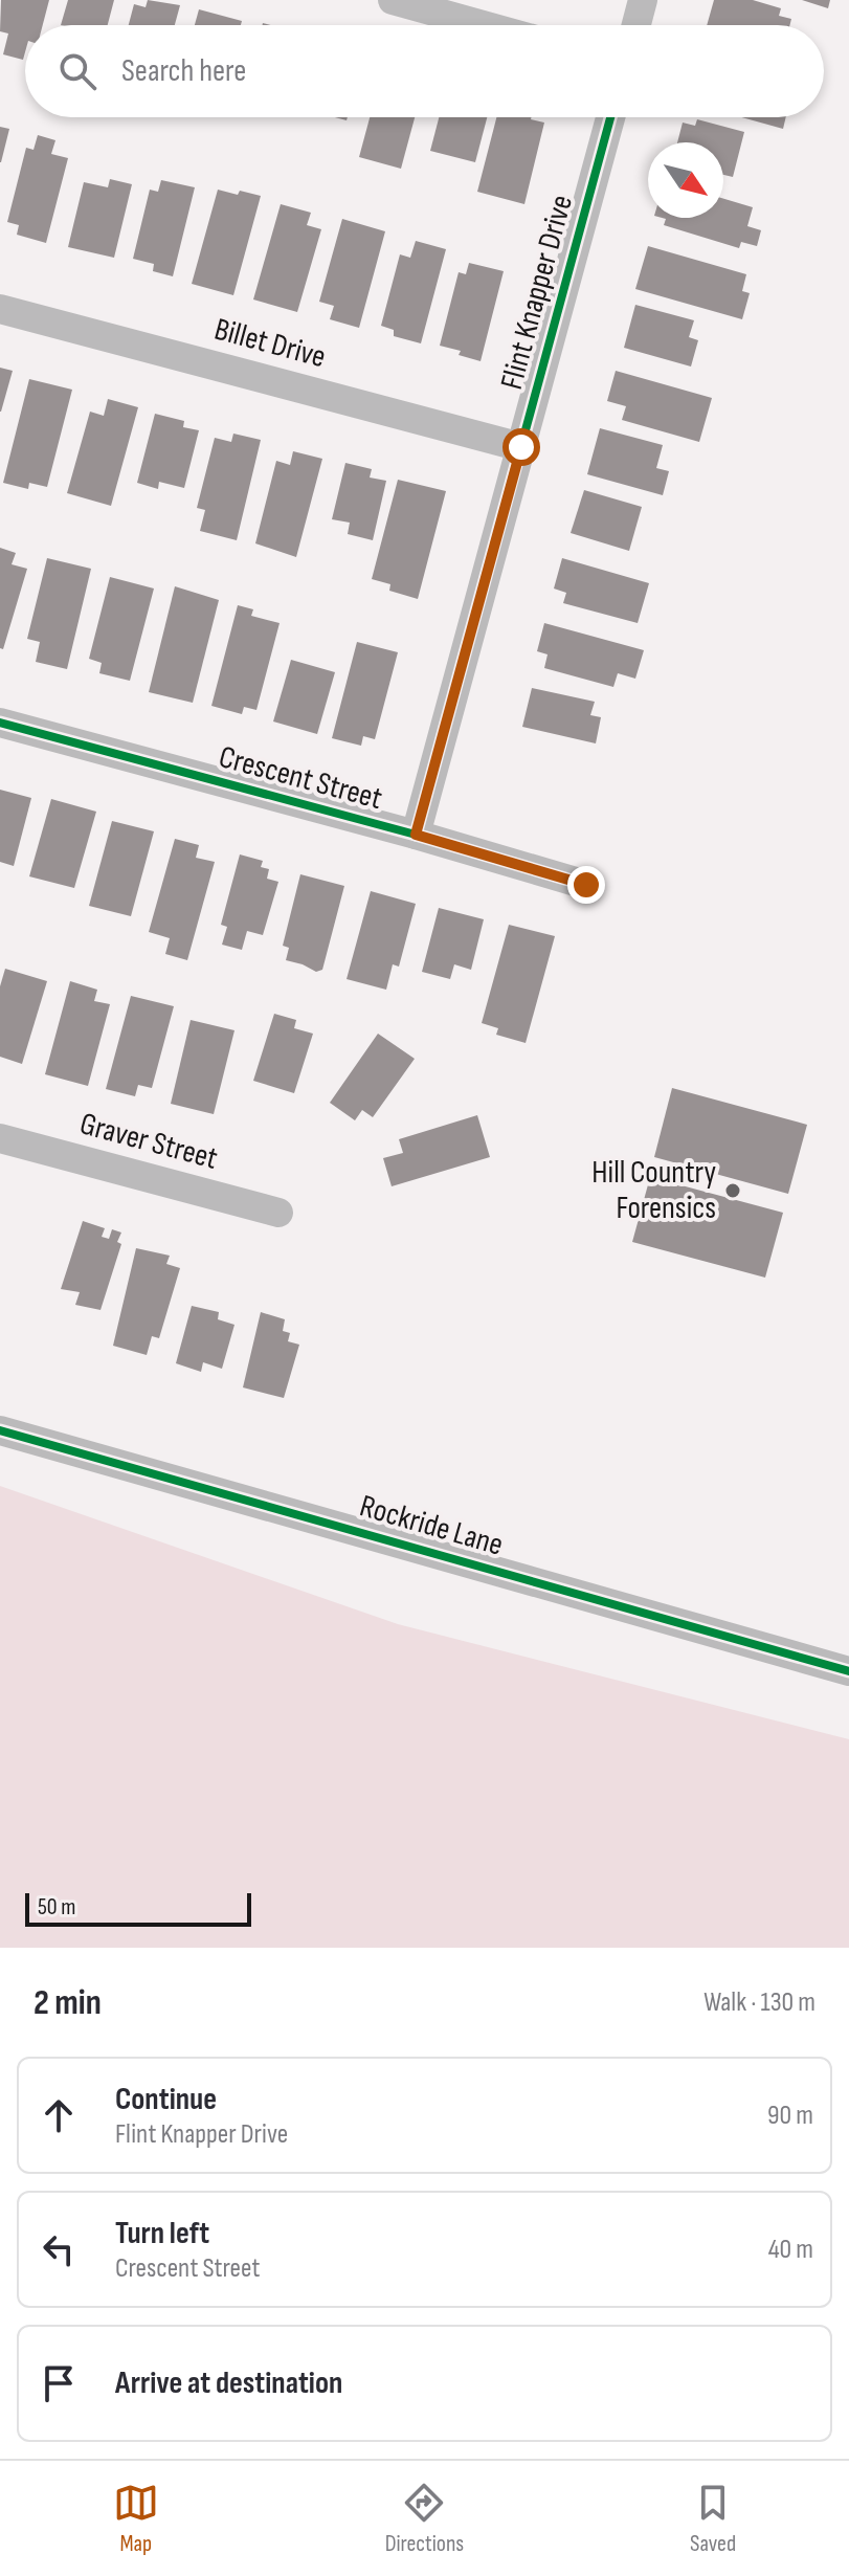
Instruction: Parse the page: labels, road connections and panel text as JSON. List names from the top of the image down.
{
  "streets": {
    "street": [
      "Flint Knapper Drive",
      "Billet Drive",
      "Crescent Street",
      "Graver Street",
      "Rockride Lane"
    ]
  },
  "crossings": [
    ["Flint Knapper Drive", "Billet Drive"],
    ["Flint Knapper Drive", "Crescent Street"]
  ],
  "places": ["Hill Country Forensics"],
  "scale_bar": "50 m",
  "north": "bottom right",
  "page": {
    "search": "Search here",
    "scale": "50 m",
    "heading": ["2 min", "Walk · 130 m"],
    "list": [
      ["Continue", "Flint Knapper Drive", "90 m"],
      ["Turn left", "Crescent Street", "40 m"],
      "Arrive at destination"
    ],
    "nav": ["Map", "Directions", "Saved"]
  }
}
